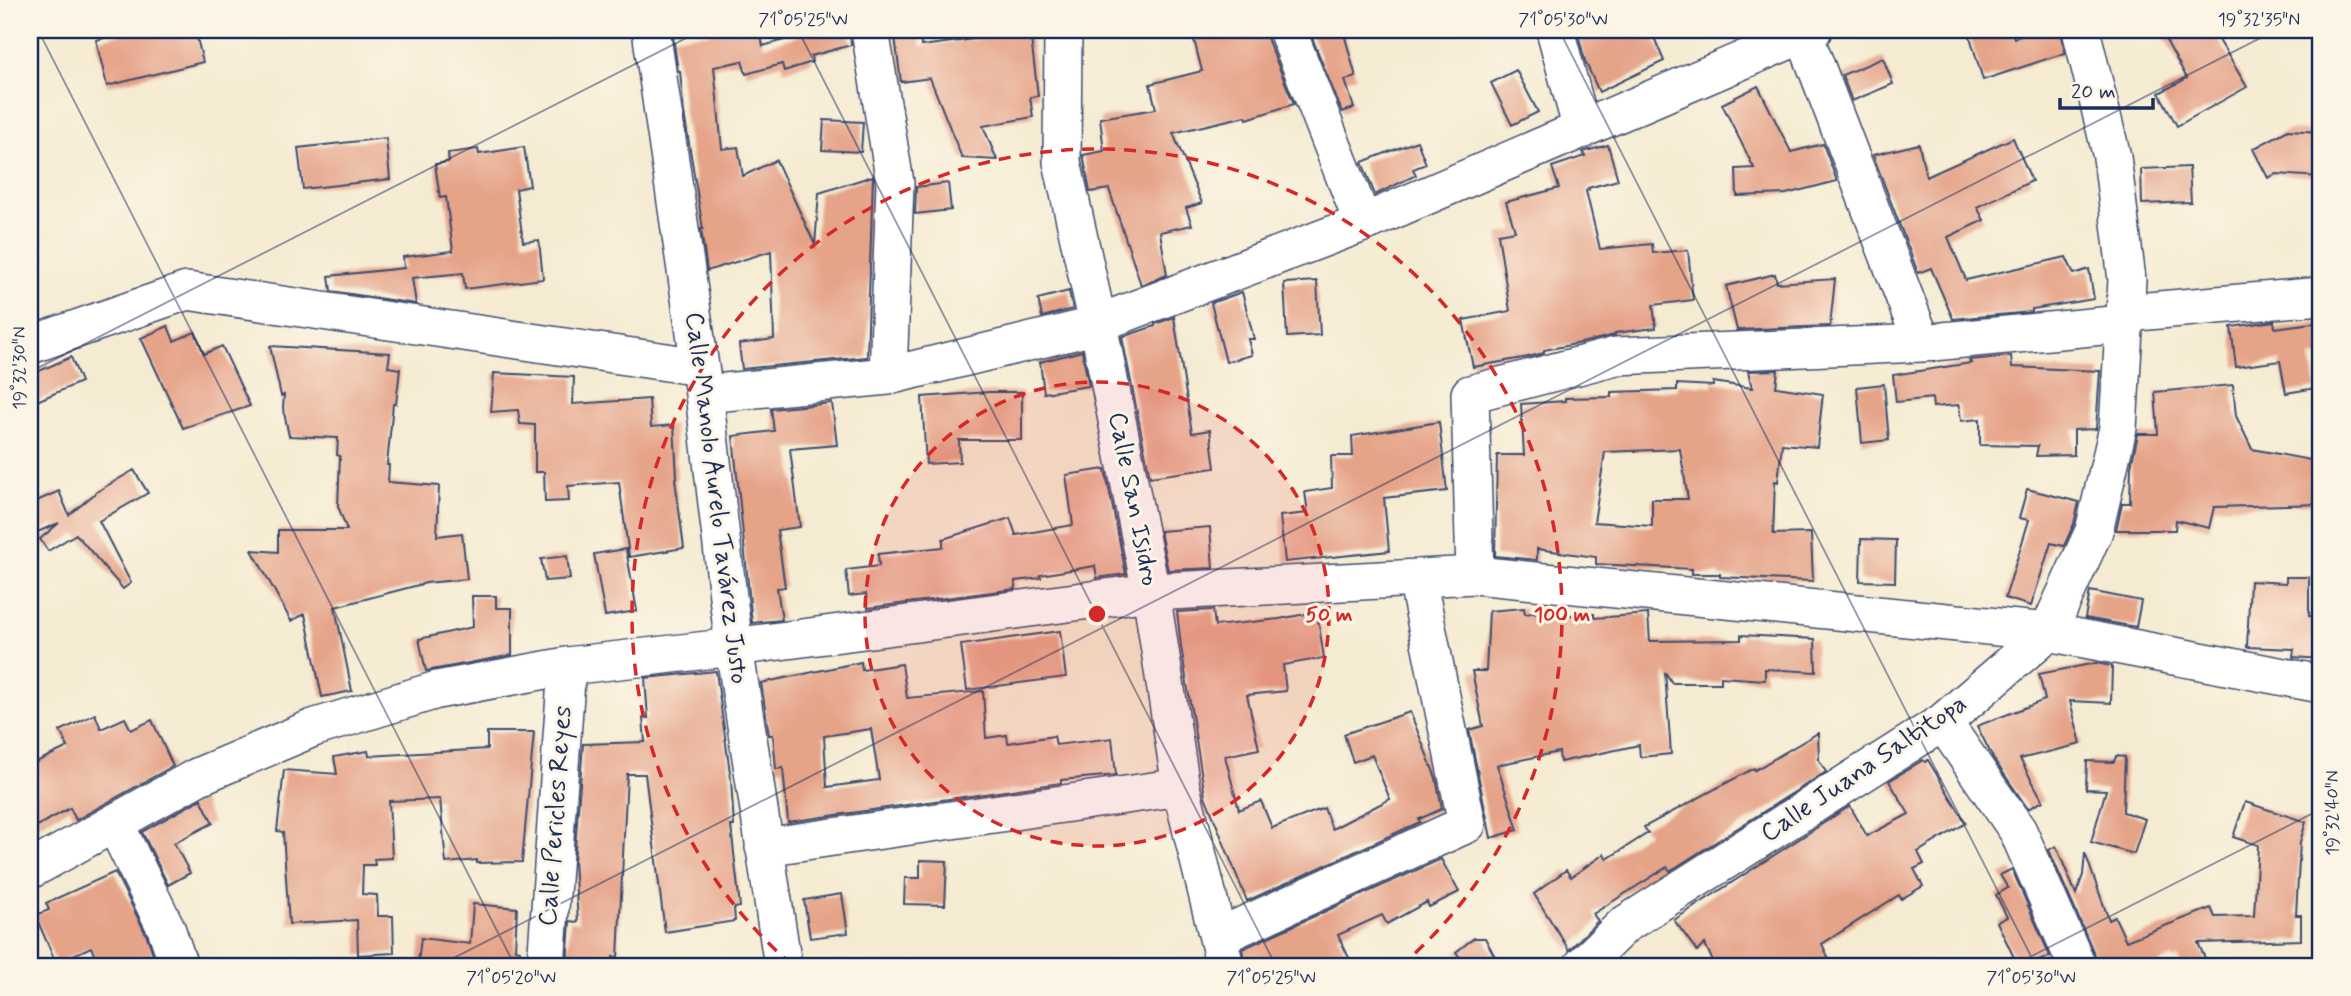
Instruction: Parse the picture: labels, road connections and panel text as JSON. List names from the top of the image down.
{
  "streets": {
    "street": [
      "Calle Manolo Aurelo Tavárez Justo",
      "Calle San Isidro",
      "Calle Juana Saltitopa",
      "Calle Pericles Reyes"
    ]
  },
  "scale_bar": "20 m",
  "coordinates": [
    "71°05'25\"W",
    "71°05'30\"W",
    "19°32'35\"N",
    "19°32'30\"N",
    "19°32'40\"N",
    "71°05'20\"W"
  ],
  "rings": ["50 m", "100 m"]
}
